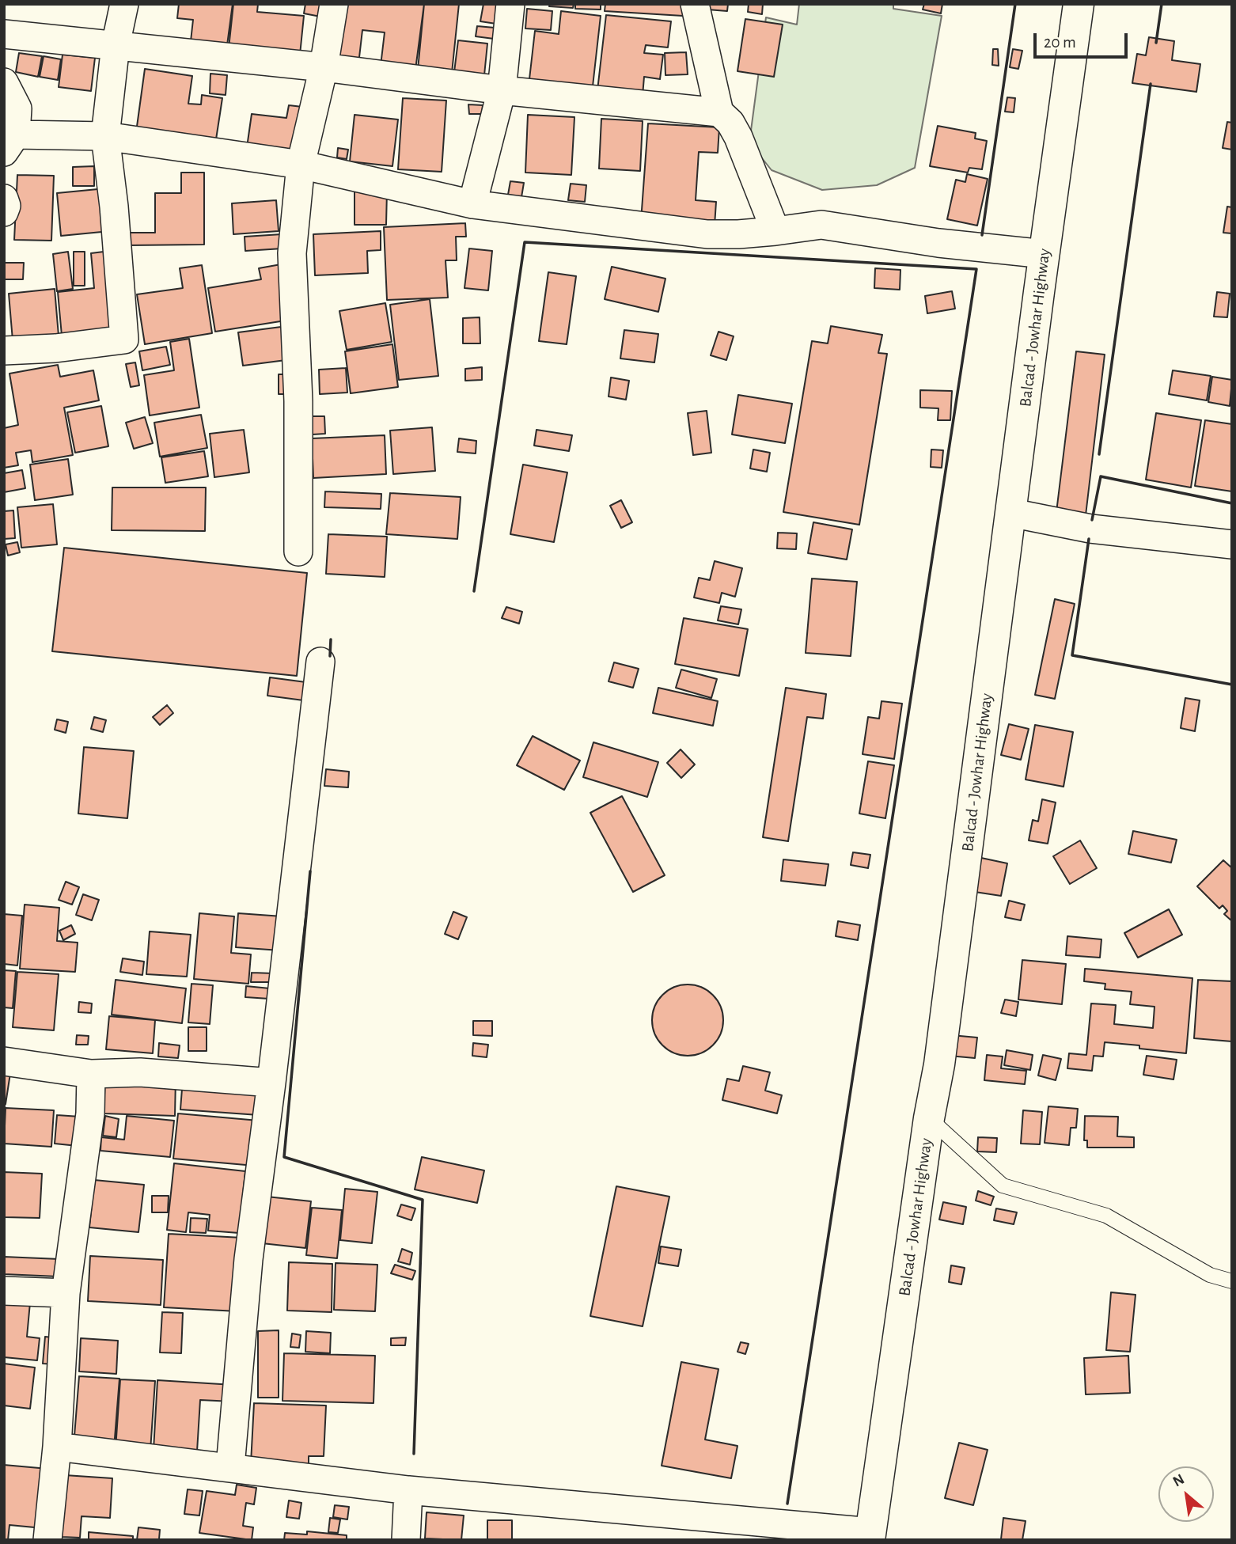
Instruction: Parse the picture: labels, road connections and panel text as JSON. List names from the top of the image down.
{
  "streets": {
    "main road": ["Balcad - Jowhar Highway"]
  },
  "scale_bar": "20 m",
  "north": "top left"
}
